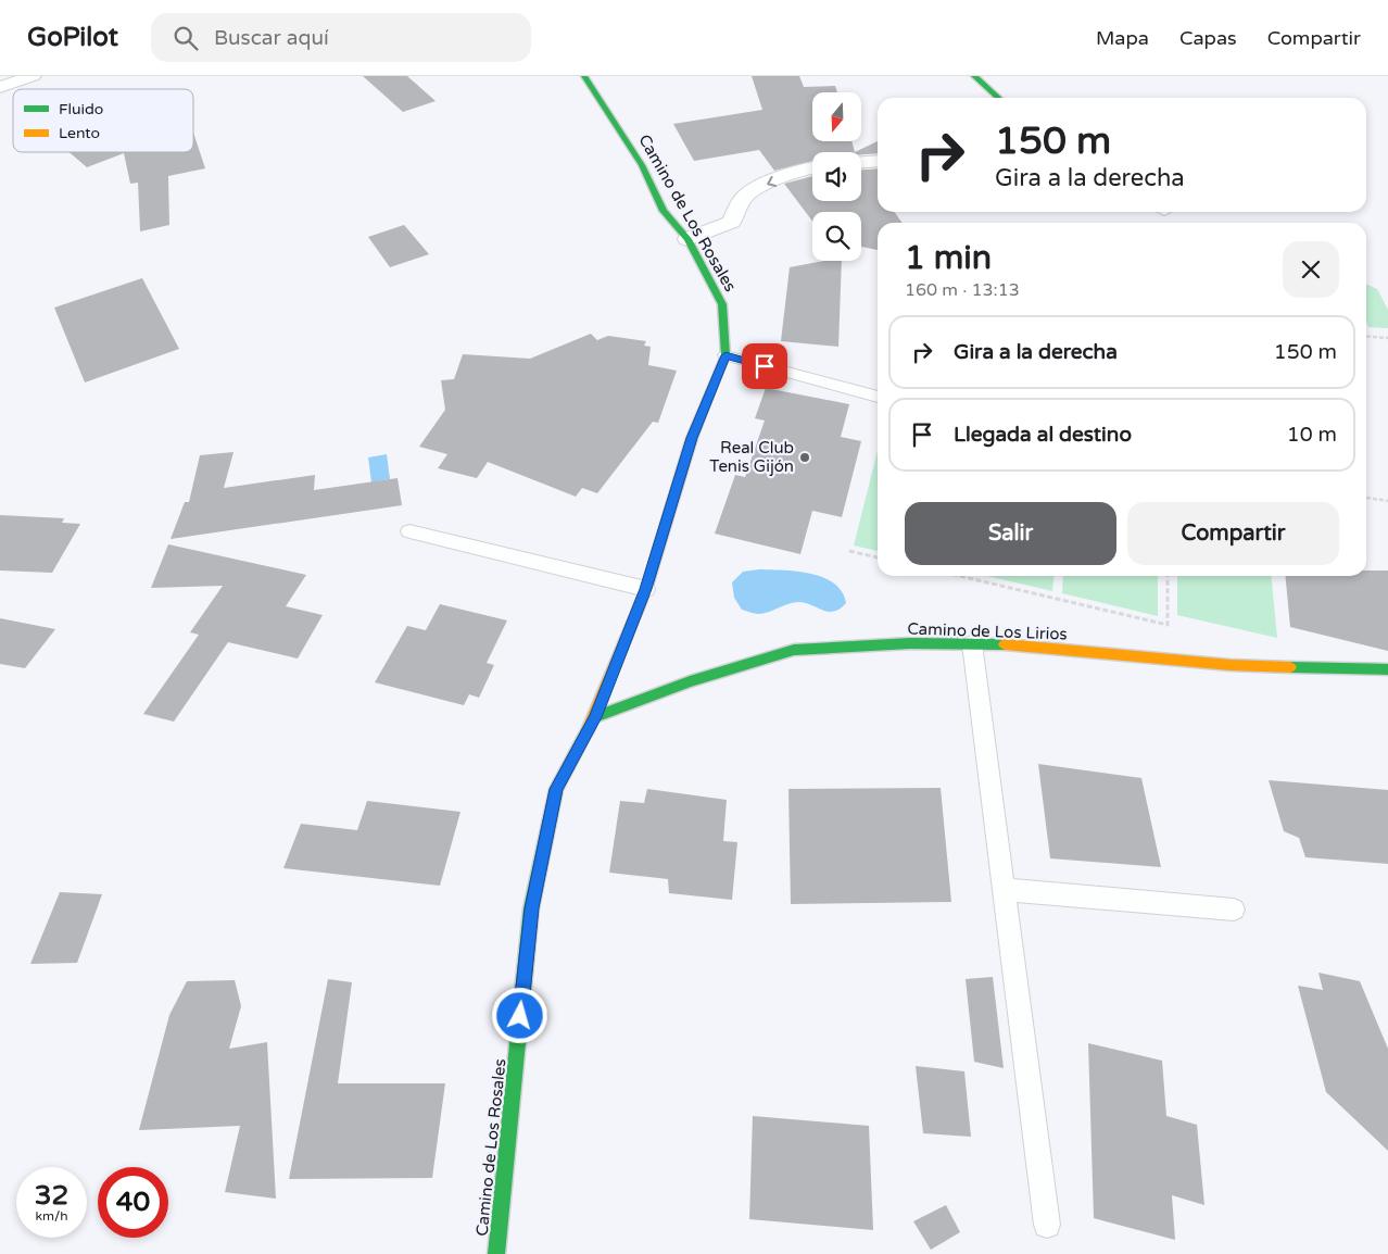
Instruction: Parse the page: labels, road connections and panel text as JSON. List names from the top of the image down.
{
  "streets": {
    "street": ["Camino de Los Rosales", "Camino de Los Lirios"]
  },
  "crossings": [
    ["Camino de Los Rosales", "Camino de Los Lirios"]
  ],
  "places": ["Real Club Tenis Gijón"],
  "legend": ["Fluido", "Lento"],
  "north": "bottom",
  "page": {
    "header": "GoPilot",
    "search": "Buscar aquí",
    "nav": ["Mapa", "Capas", "Compartir"],
    "turn": ["150 m", "Gira a la derecha"],
    "heading": ["1 min", "160 m · 13:13"],
    "list": [
      {
        "name": "Gira a la derecha",
        "value": "150 m"
      },
      {
        "name": "Llegada al destino",
        "value": "10 m"
      }
    ],
    "buttons": ["Salir", "Compartir"],
    "speed": "32 km/h",
    "limit": "40"
  }
}
